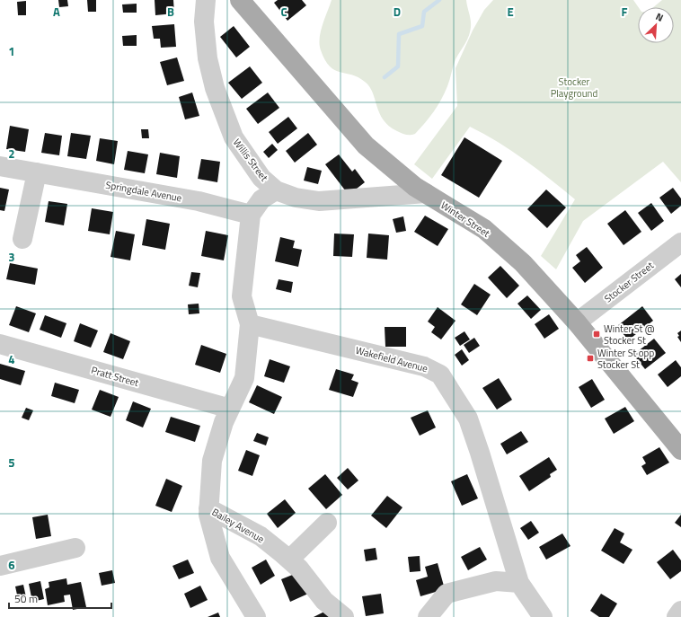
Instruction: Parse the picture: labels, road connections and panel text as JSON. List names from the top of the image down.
{
  "streets": {
    "main road": ["Winter Street"],
    "street": [
      "Willis Street",
      "Springdale Avenue",
      "Stocker Street",
      "Wakefield Avenue",
      "Pratt Street",
      "Bailey Avenue"
    ]
  },
  "crossings": [
    ["Willis Street", "Winter Street"],
    ["Winter Street", "Stocker Street"]
  ],
  "parks": ["Stocker Playground"],
  "places": {
    "transit": ["Winter St @ Stocker St", "Winter St opp Stocker St"]
  },
  "scale_bar": "50 m",
  "north": "top right",
  "grid": {
    "columns": [
      "A",
      "B",
      "C",
      "D",
      "E",
      "F"
    ],
    "rows": [
      "1",
      "2",
      "3",
      "4",
      "5",
      "6"
    ]
  }
}
